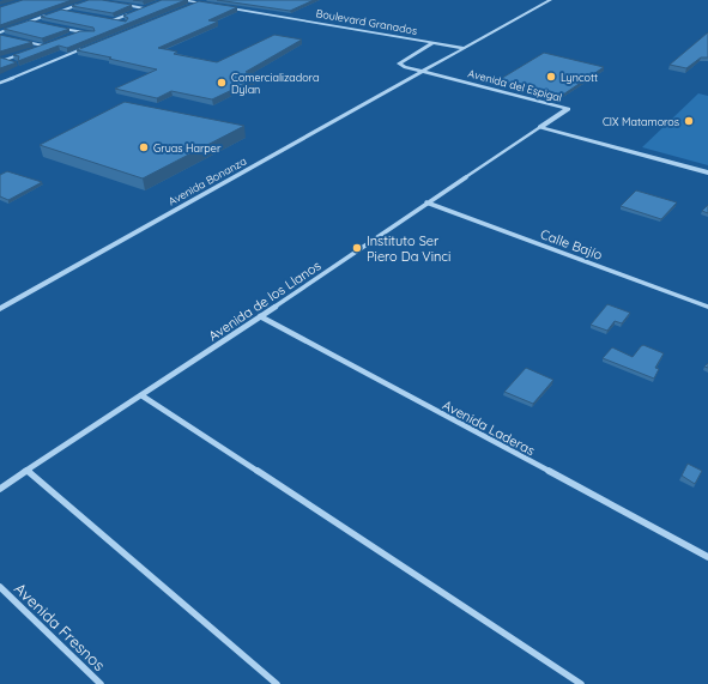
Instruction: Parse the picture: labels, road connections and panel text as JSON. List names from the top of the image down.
{
  "streets": {
    "street": [
      "Boulevard Granados",
      "Avenida del Espigal",
      "Avenida Bonanza",
      "Calle Bajío",
      "Avenida de los Llanos",
      "Avenida Laderas",
      "Avenida Fresnos"
    ]
  },
  "crossings": [
    ["Boulevard Granados", "Avenida Bonanza"],
    ["Avenida del Espigal", "Avenida Bonanza"],
    ["Avenida del Espigal", "Avenida de los Llanos"],
    ["Calle Bajío", "Avenida de los Llanos"],
    ["Avenida de los Llanos", "Avenida Laderas"]
  ],
  "places": [
    "Lyncott",
    "Comercializadora Dylan",
    "CIX Matamoros",
    "Gruas Harper",
    "Instituto Ser Piero Da Vinci"
  ]
}
